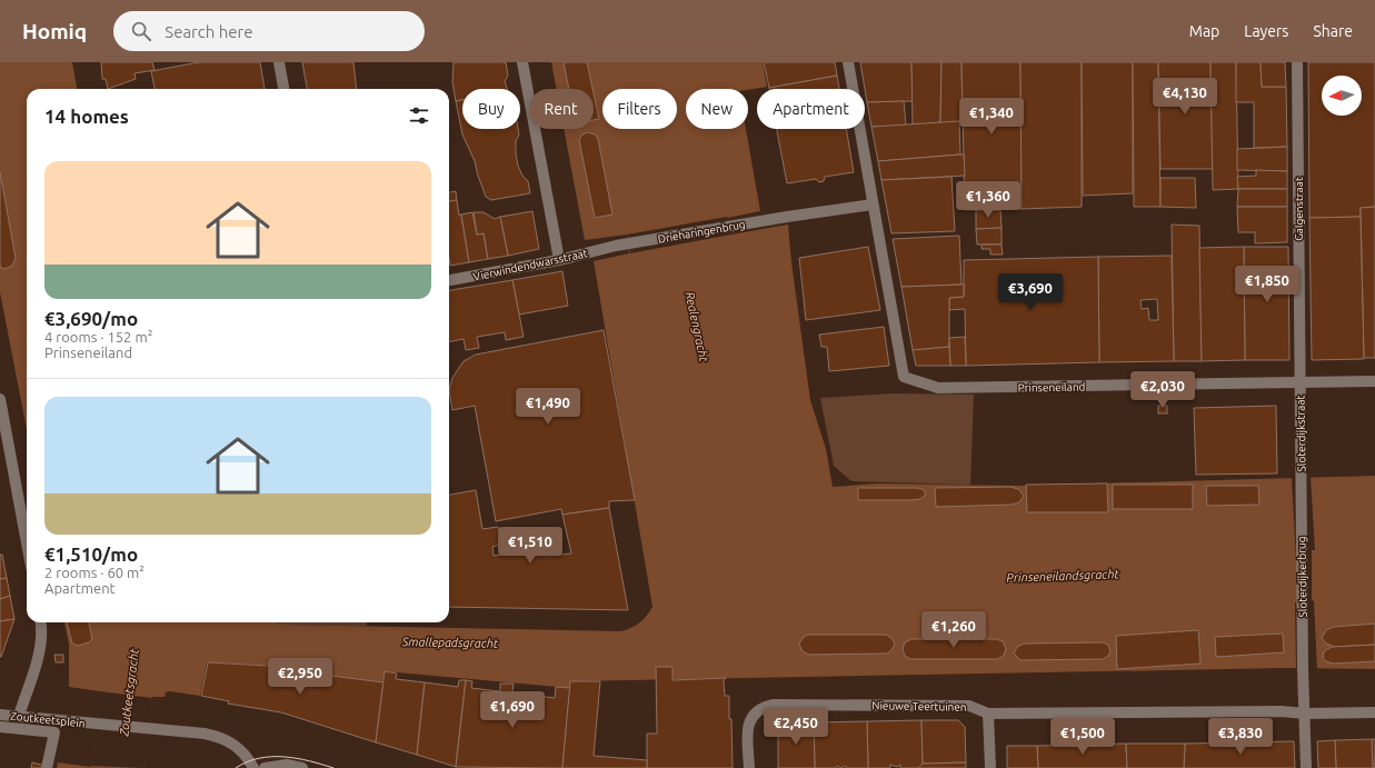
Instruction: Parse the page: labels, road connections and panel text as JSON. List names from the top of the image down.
{
  "streets": {
    "street": [
      "Galgenstraat",
      "Drieharingenbrug",
      "Vierwindendwarsstraat",
      "Prinseneiland",
      "Sloterdijkstraat",
      "Sloterdijkerbrug",
      "Nieuwe Teertuinen",
      "Zoutkeetsplein"
    ]
  },
  "crossings": [
    ["Galgenstraat", "Prinseneiland"],
    ["Galgenstraat", "Sloterdijkstraat"],
    ["Drieharingenbrug", "Vierwindendwarsstraat"],
    ["Drieharingenbrug", "Prinseneiland"],
    ["Prinseneiland", "Sloterdijkstraat"],
    ["Sloterdijkstraat", "Sloterdijkerbrug"],
    ["Sloterdijkerbrug", "Nieuwe Teertuinen"]
  ],
  "water": [
    "Realengracht",
    "Prinseneilandsgracht",
    "Smallepadsgracht",
    "Zoutkeetsgracht"
  ],
  "north": "left",
  "page": {
    "header": "Homiq",
    "search": "Search here",
    "nav": ["Map", "Layers", "Share"],
    "price": [
      "€4,130",
      "€1,340",
      "€1,360",
      "€1,850",
      "€3,690",
      "€2,030",
      "€1,490",
      "€1,510",
      "€1,260",
      "€2,950",
      "€1,690",
      "€2,450",
      "€1,500",
      "€3,830"
    ],
    "chip": [
      "Buy",
      "Rent",
      "Filters",
      "New",
      "Apartment"
    ],
    "heading": "14 homes",
    "list": [
      {
        "name": "€3,690/mo",
        "note": "4 rooms · 152 m² · Prinseneiland"
      },
      {
        "name": "€1,510/mo",
        "note": "2 rooms · 60 m² · Apartment"
      }
    ]
  }
}
